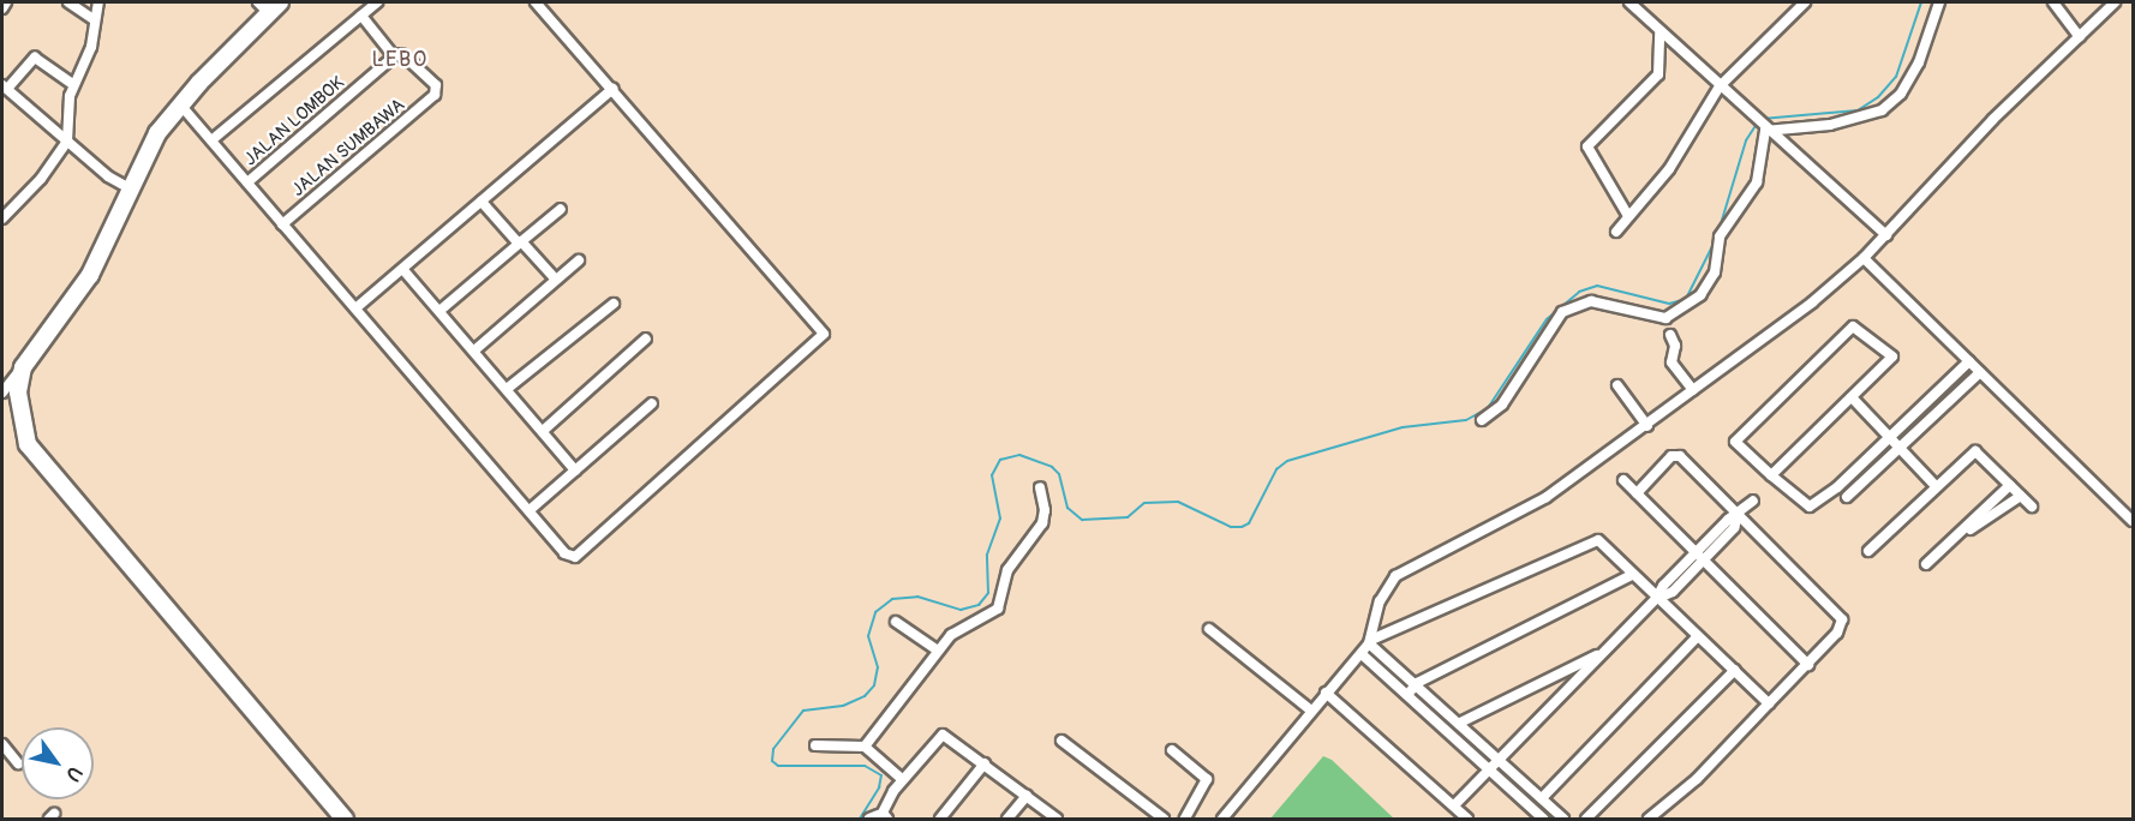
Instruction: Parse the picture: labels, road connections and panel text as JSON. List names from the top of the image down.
{
  "streets": {
    "street": ["JALAN LOMBOK", "JALAN SUMBAWA"]
  },
  "crossings": [
    ["JALAN LOMBOK", "JALAN SUMBAWA"]
  ],
  "districts": ["LEBO"],
  "north": "bottom right"
}
